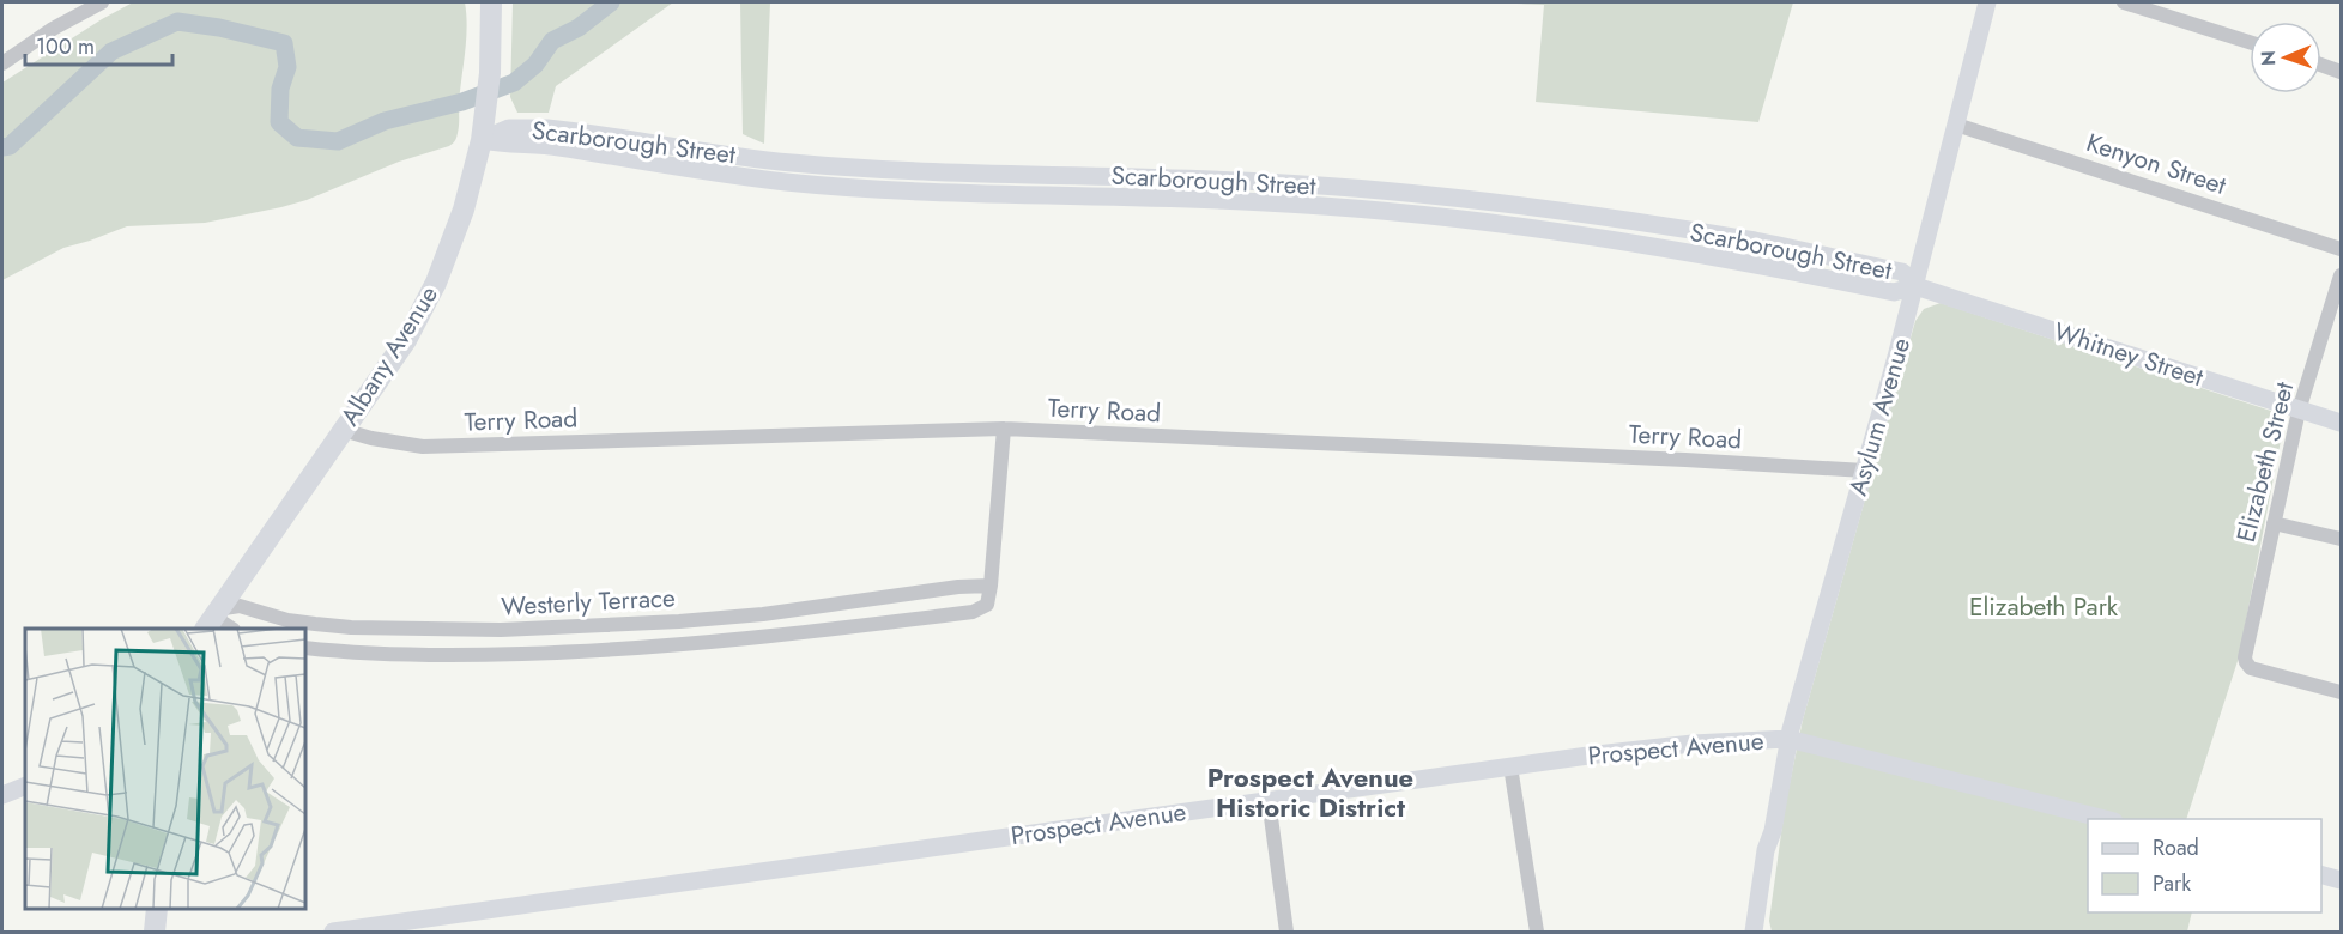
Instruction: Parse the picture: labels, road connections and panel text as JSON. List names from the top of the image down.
{
  "streets": {
    "highway": ["Albany Avenue"],
    "main road": [
      "Scarborough Street",
      "Whitney Street",
      "Asylum Avenue",
      "Prospect Avenue"
    ],
    "street": [
      "Kenyon Street",
      "Terry Road",
      "Elizabeth Street",
      "Westerly Terrace"
    ]
  },
  "crossings": [
    ["Scarborough Street", "Whitney Street"],
    ["Scarborough Street", "Albany Avenue"],
    ["Scarborough Street", "Asylum Avenue"],
    ["Kenyon Street", "Asylum Avenue"],
    ["Whitney Street", "Asylum Avenue"],
    ["Whitney Street", "Elizabeth Street"],
    ["Albany Avenue", "Terry Road"],
    ["Albany Avenue", "Westerly Terrace"],
    ["Terry Road", "Asylum Avenue"],
    ["Terry Road", "Westerly Terrace"],
    ["Asylum Avenue", "Prospect Avenue"]
  ],
  "districts": ["Prospect Avenue Historic District"],
  "parks": ["Elizabeth Park"],
  "legend": ["Road", "Park"],
  "scale_bar": "100 m",
  "north": "left"
}
